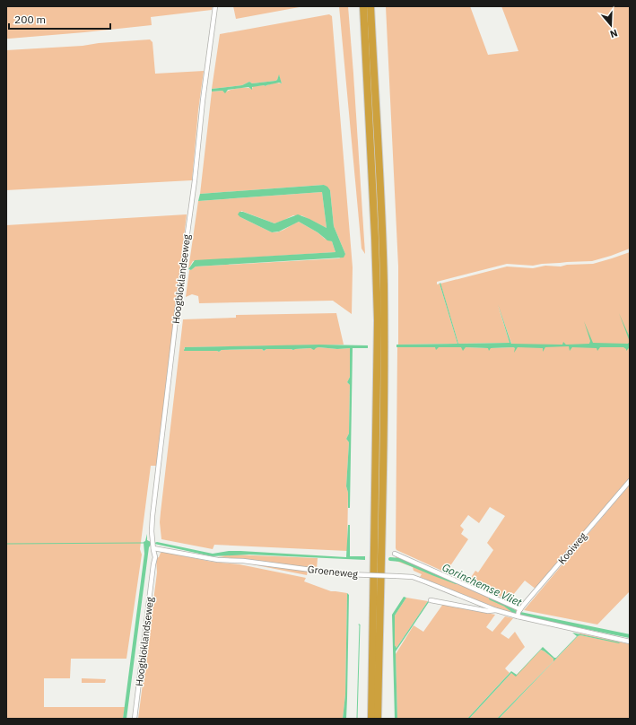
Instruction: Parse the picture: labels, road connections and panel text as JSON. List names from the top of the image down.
{
  "streets": {
    "street": ["Hoogbloklandseweg", "Kooiweg", "Groeneweg"]
  },
  "crossings": [
    ["Hoogbloklandseweg", "Groeneweg"],
    ["Kooiweg", "Groeneweg"]
  ],
  "water": ["Gorinchemse Vliet"],
  "scale_bar": "200 m",
  "north": "bottom"
}
